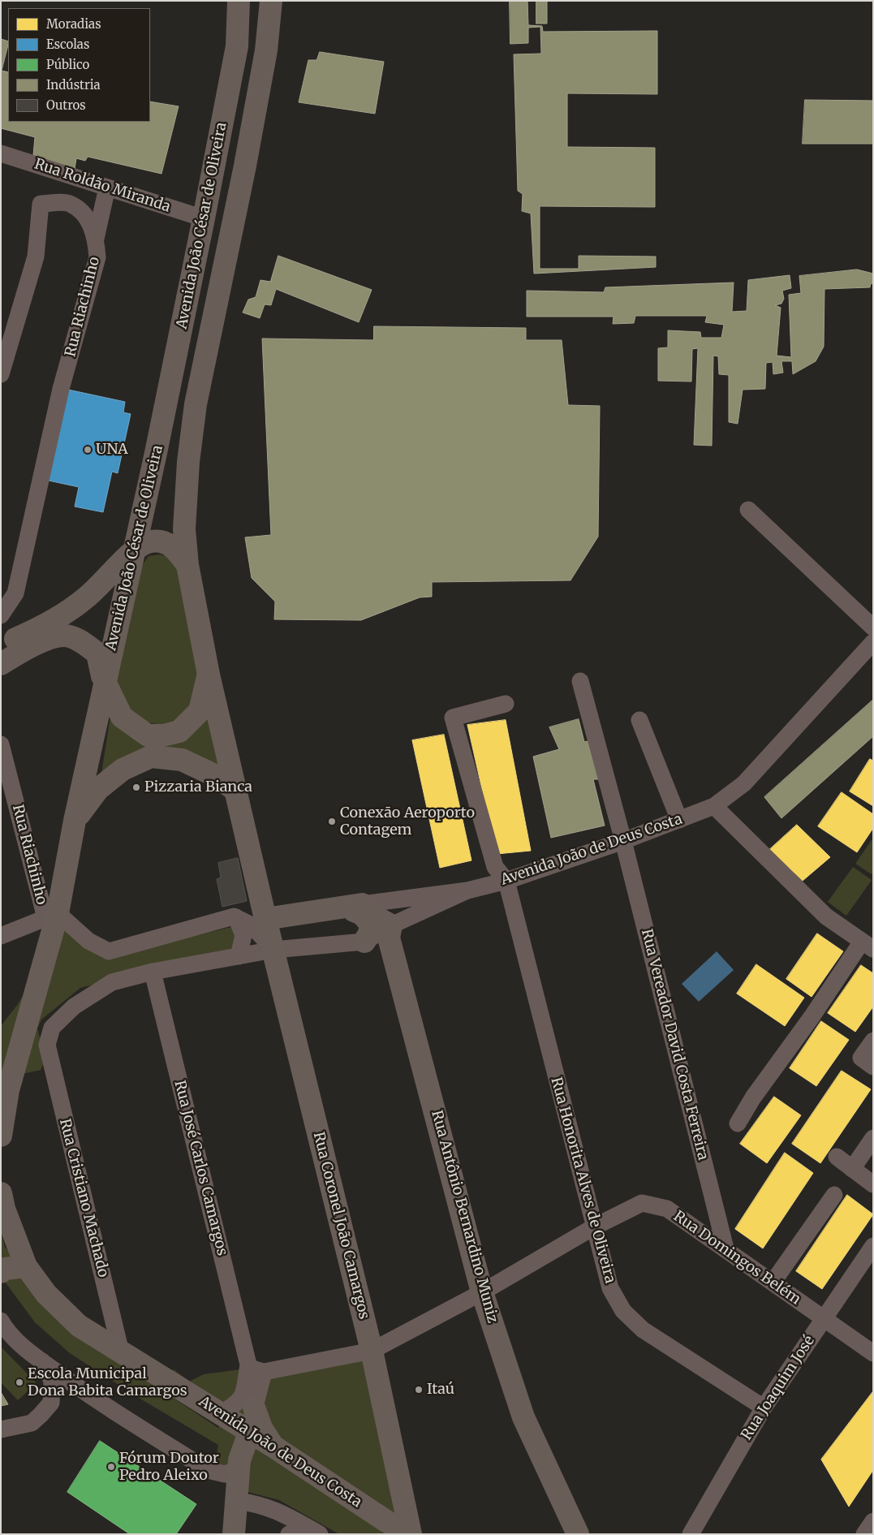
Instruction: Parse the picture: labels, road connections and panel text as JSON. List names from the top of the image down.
{
  "streets": {
    "main road": [
      "Avenida João César de Oliveira",
      "Avenida João de Deus Costa",
      "Rua Antônio Bernardino Muniz",
      "Rua Coronel João Camargos"
    ],
    "street": [
      "Rua Roldão Miranda",
      "Rua Riachinho",
      "Rua Vereador David Costa Ferreira",
      "Rua José Carlos Camargos",
      "Rua Honorita Alves de Oliveira",
      "Rua Cristiano Machado",
      "Rua Domingos Belém",
      "Rua Joaquim José"
    ]
  },
  "crossings": [
    ["Rua Roldão Miranda", "Avenida João César de Oliveira"],
    ["Avenida João César de Oliveira", "Rua Riachinho"],
    ["Avenida João César de Oliveira", "Avenida João de Deus Costa"],
    ["Avenida João César de Oliveira", "Rua Coronel João Camargos"],
    ["Avenida João de Deus Costa", "Rua Vereador David Costa Ferreira"],
    ["Avenida João de Deus Costa", "Rua José Carlos Camargos"],
    ["Avenida João de Deus Costa", "Rua Honorita Alves de Oliveira"],
    ["Avenida João de Deus Costa", "Rua Cristiano Machado"],
    ["Avenida João de Deus Costa", "Rua Antônio Bernardino Muniz"],
    ["Avenida João de Deus Costa", "Rua Coronel João Camargos"],
    ["Rua Vereador David Costa Ferreira", "Rua Domingos Belém"],
    ["Rua Honorita Alves de Oliveira", "Rua Domingos Belém"],
    ["Rua Honorita Alves de Oliveira", "Rua Joaquim José"],
    ["Rua Antônio Bernardino Muniz", "Rua Domingos Belém"],
    ["Rua Coronel João Camargos", "Rua Domingos Belém"],
    ["Rua Domingos Belém", "Rua Joaquim José"]
  ],
  "places": [
    "UNA",
    "Pizzaria Bianca",
    "Conexão Aeroporto Contagem",
    "Escola Municipal Dona Babita Camargos",
    "Itaú",
    "Fórum Doutor Pedro Aleixo"
  ],
  "legend": [
    "Moradias",
    "Escolas",
    "Público",
    "Indústria",
    "Outros"
  ]
}
